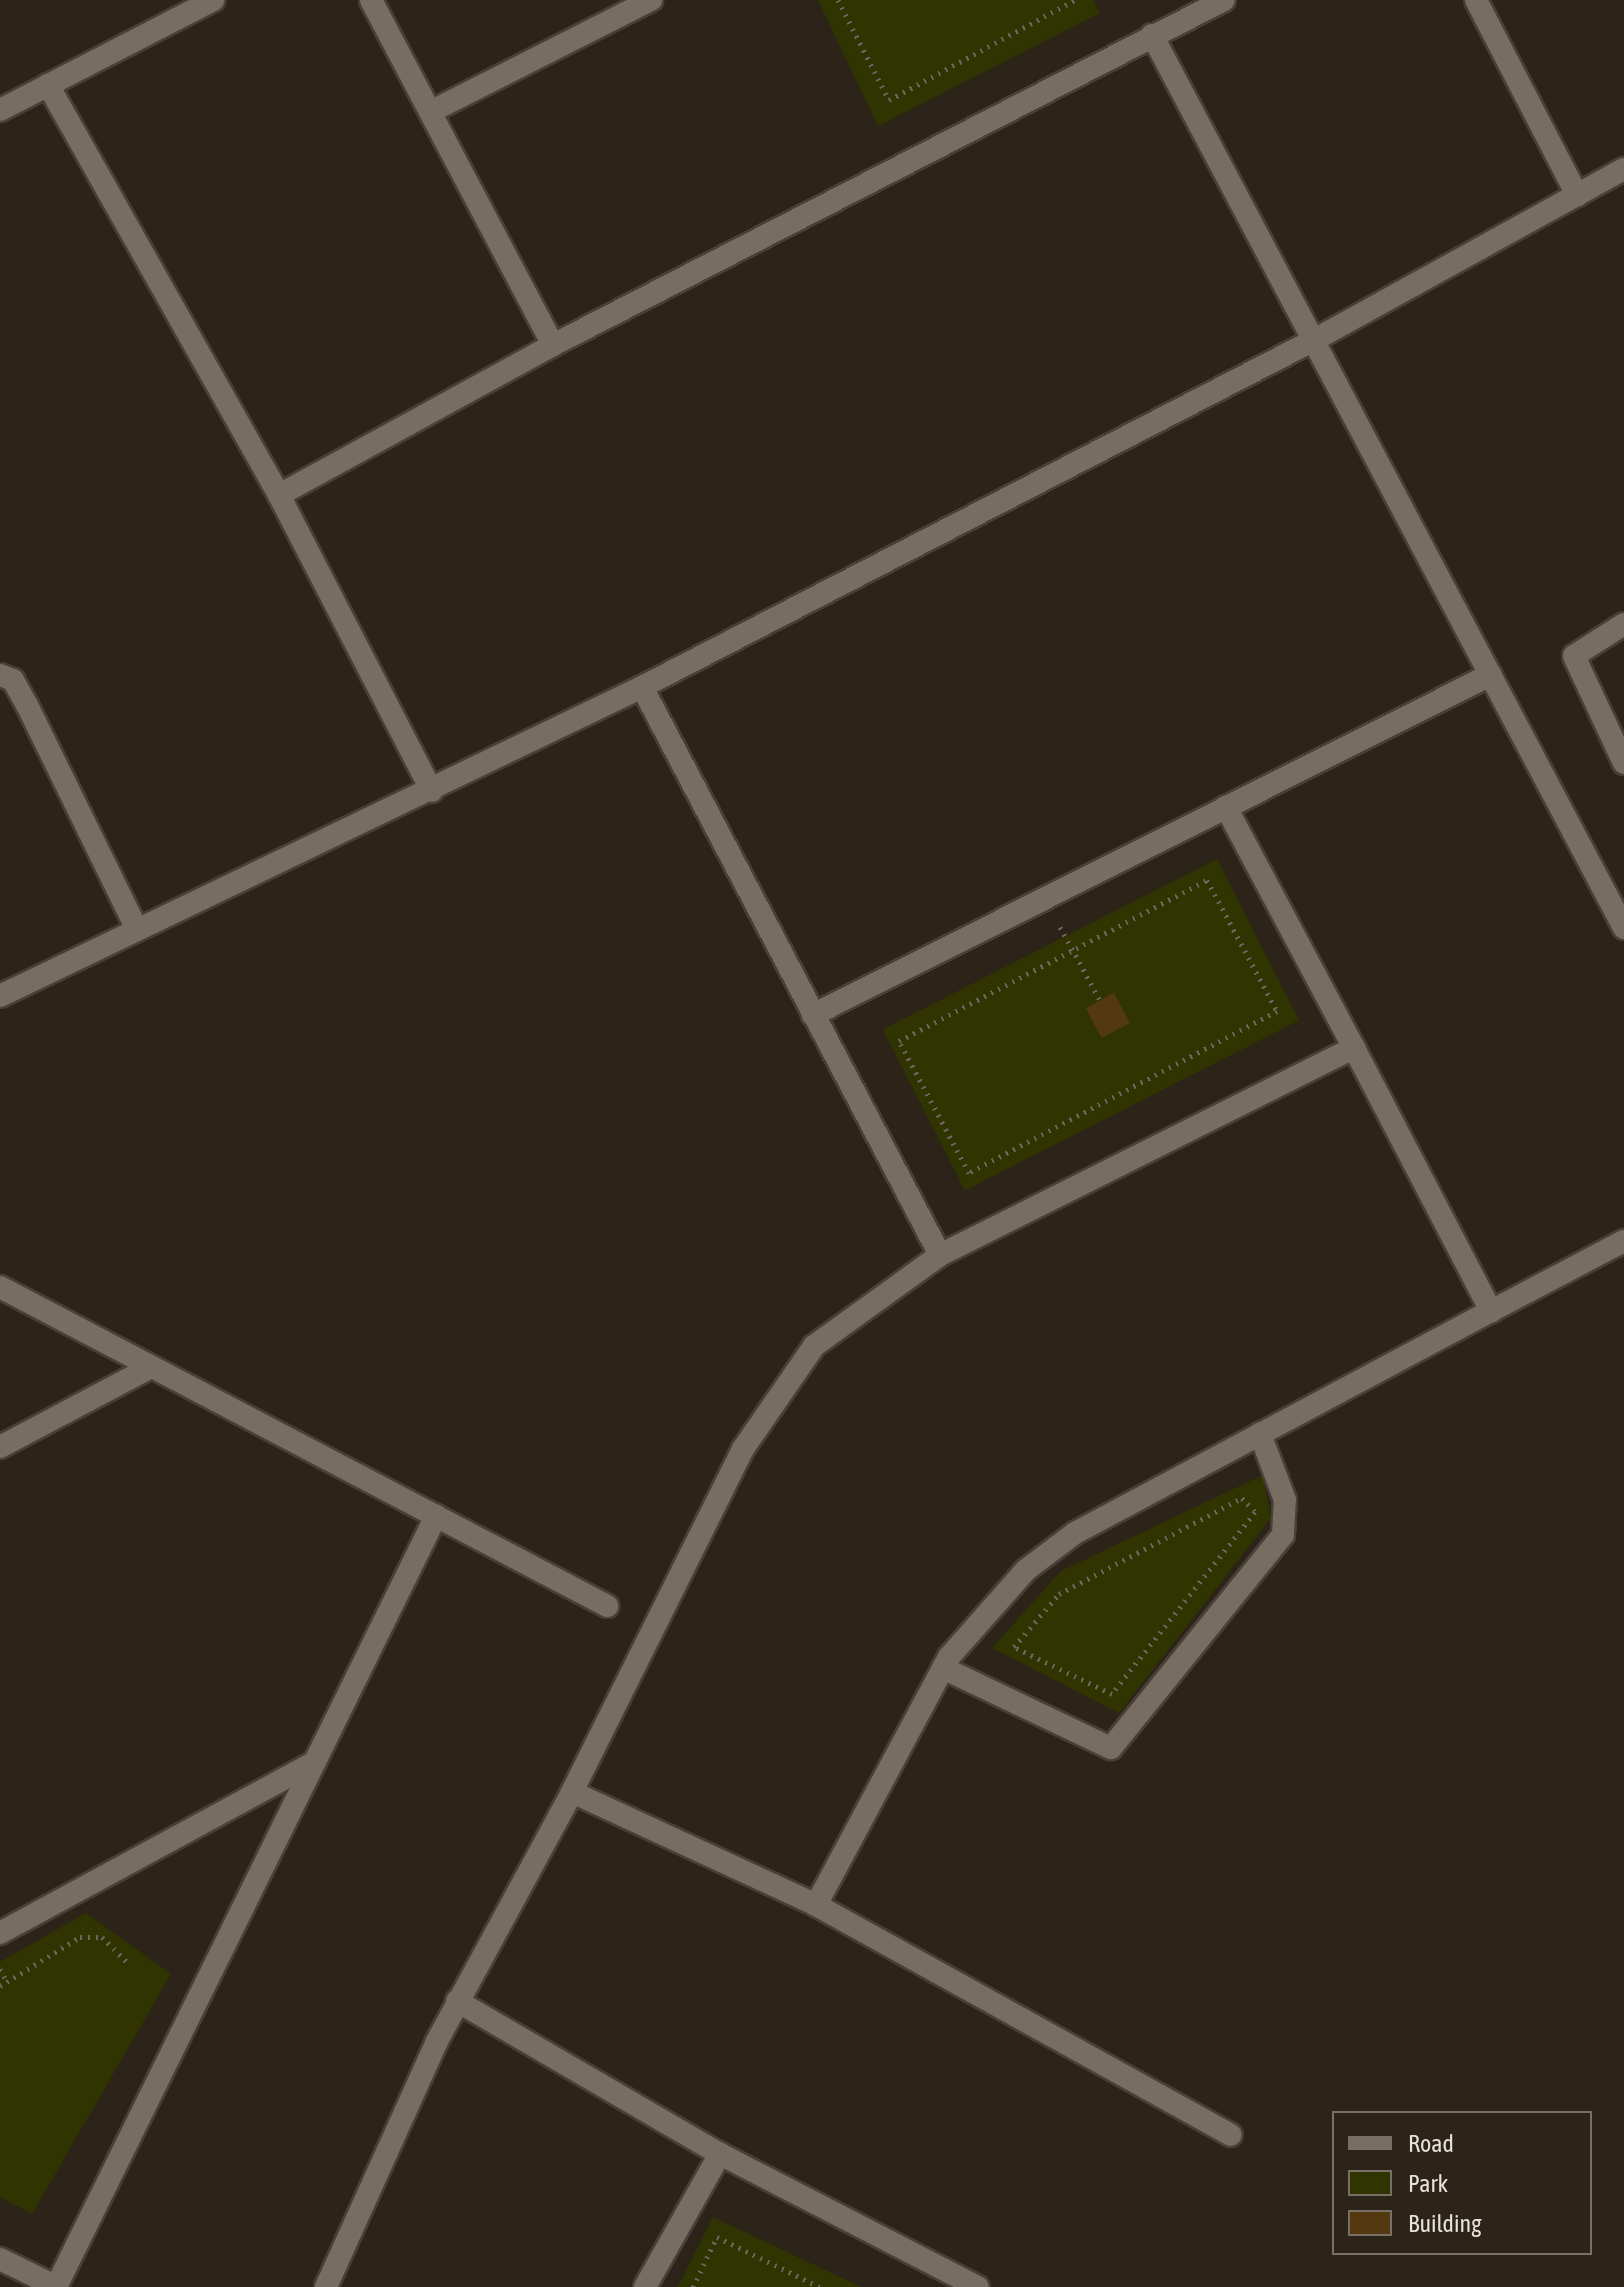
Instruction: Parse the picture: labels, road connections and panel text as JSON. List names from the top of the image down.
{
  "legend": ["Road", "Park", "Building"]
}
